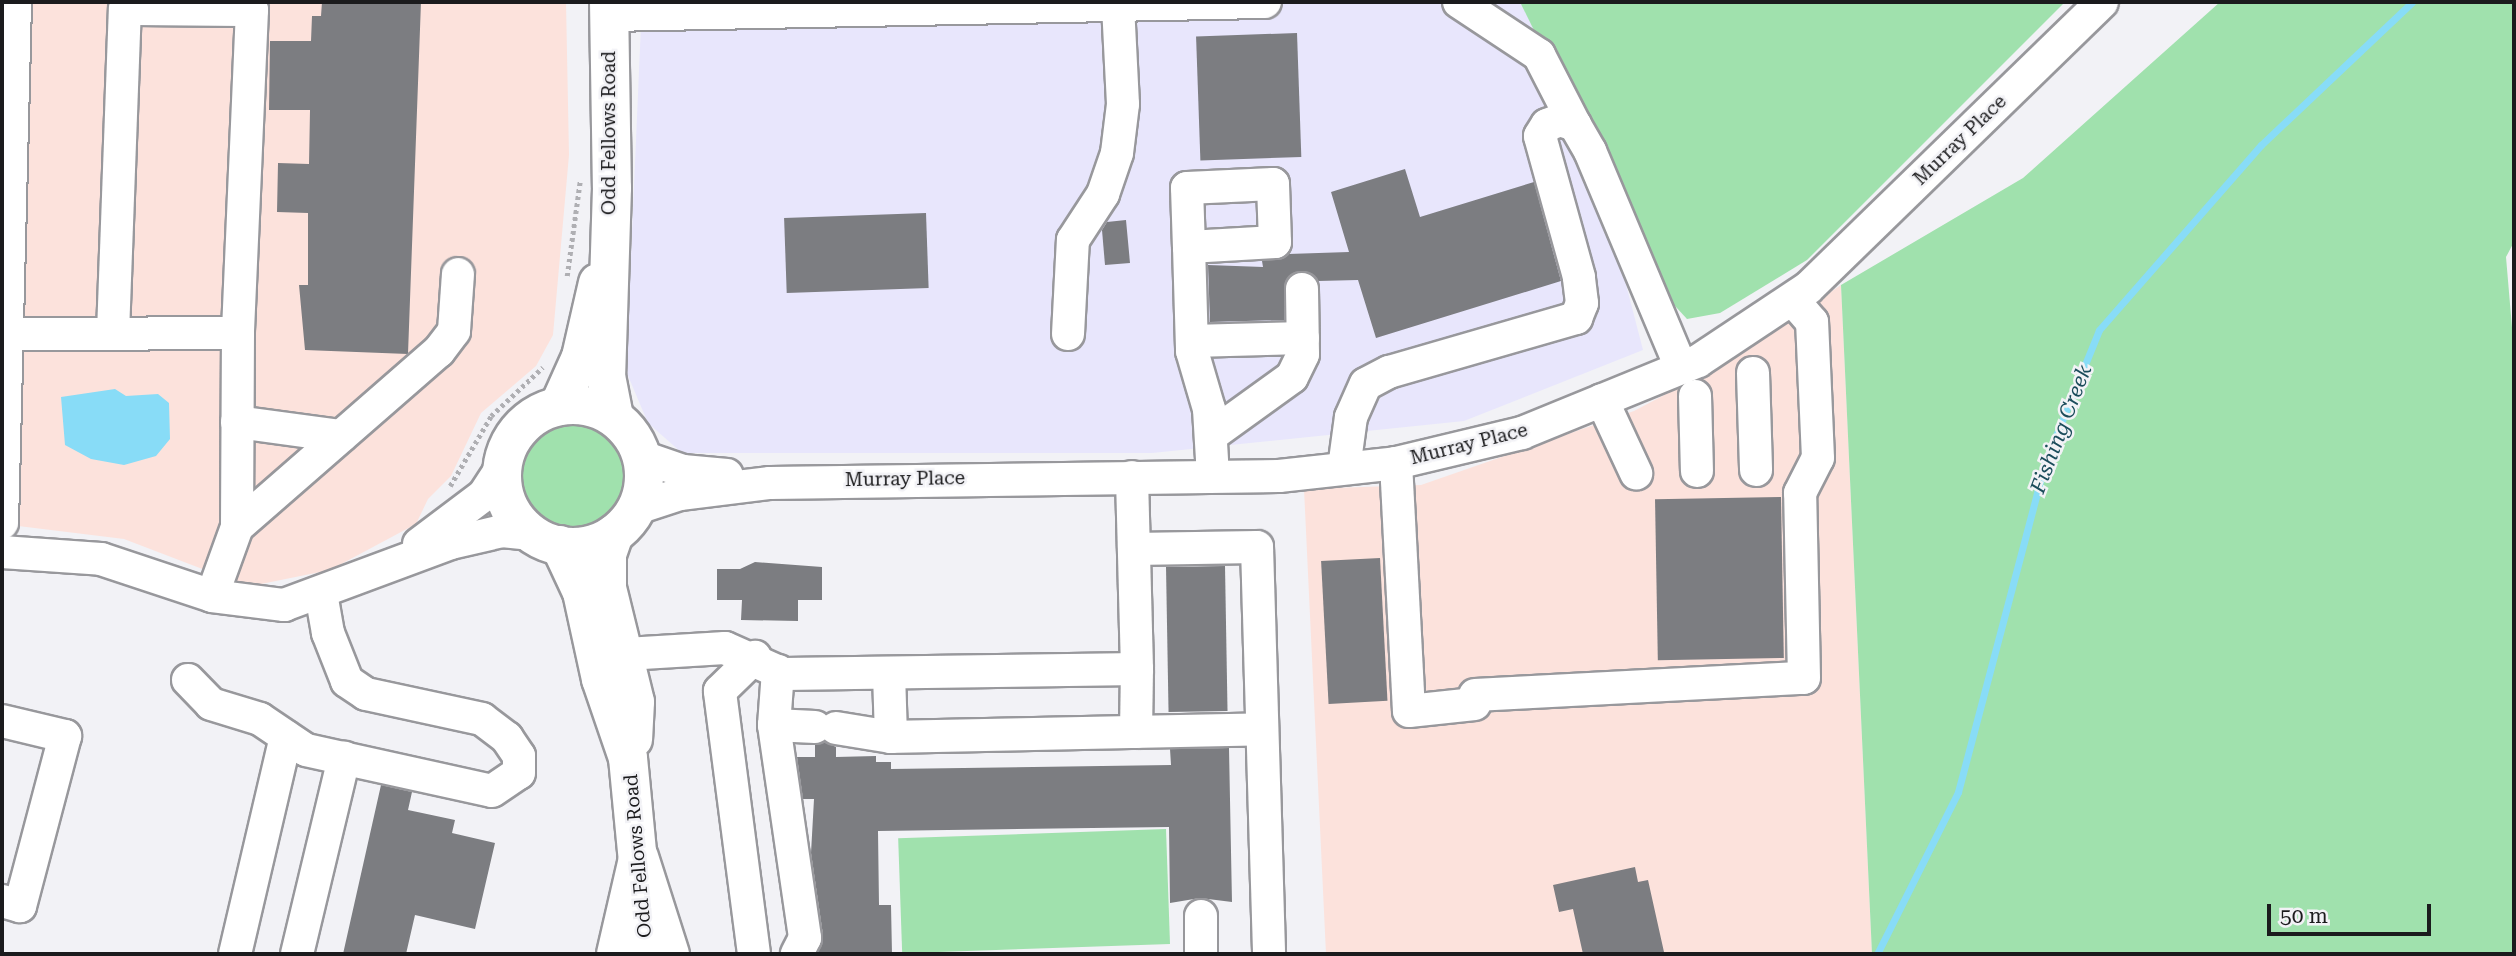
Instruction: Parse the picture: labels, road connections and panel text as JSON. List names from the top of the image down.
{
  "streets": {
    "main road": ["Odd Fellows Road"],
    "street": ["Murray Place"]
  },
  "crossings": [
    ["Odd Fellows Road", "Murray Place"]
  ],
  "water": ["Fishing Creek"],
  "scale_bar": "50 m"
}
